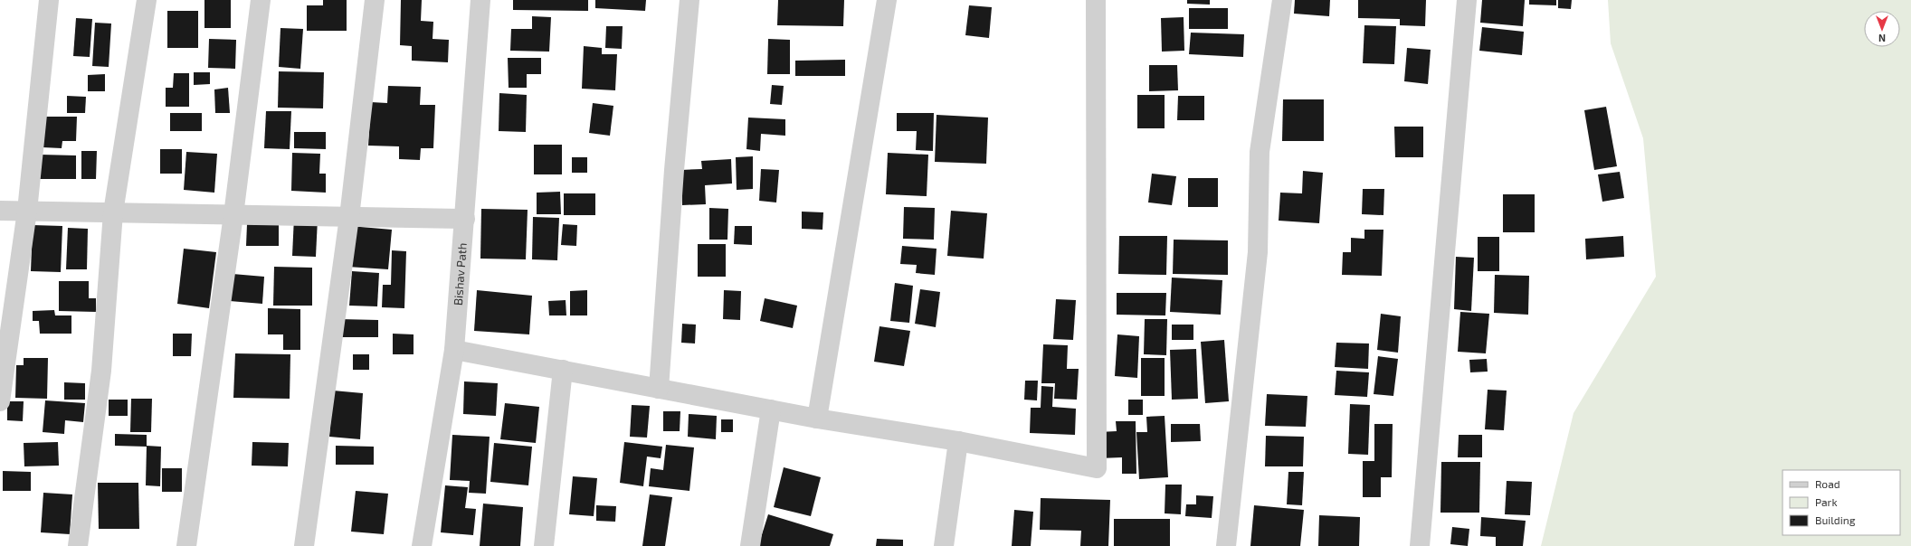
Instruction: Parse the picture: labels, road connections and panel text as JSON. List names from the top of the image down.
{
  "streets": {
    "street": ["Bishav Path"]
  },
  "legend": ["Road", "Park", "Building"],
  "north": "bottom"
}
